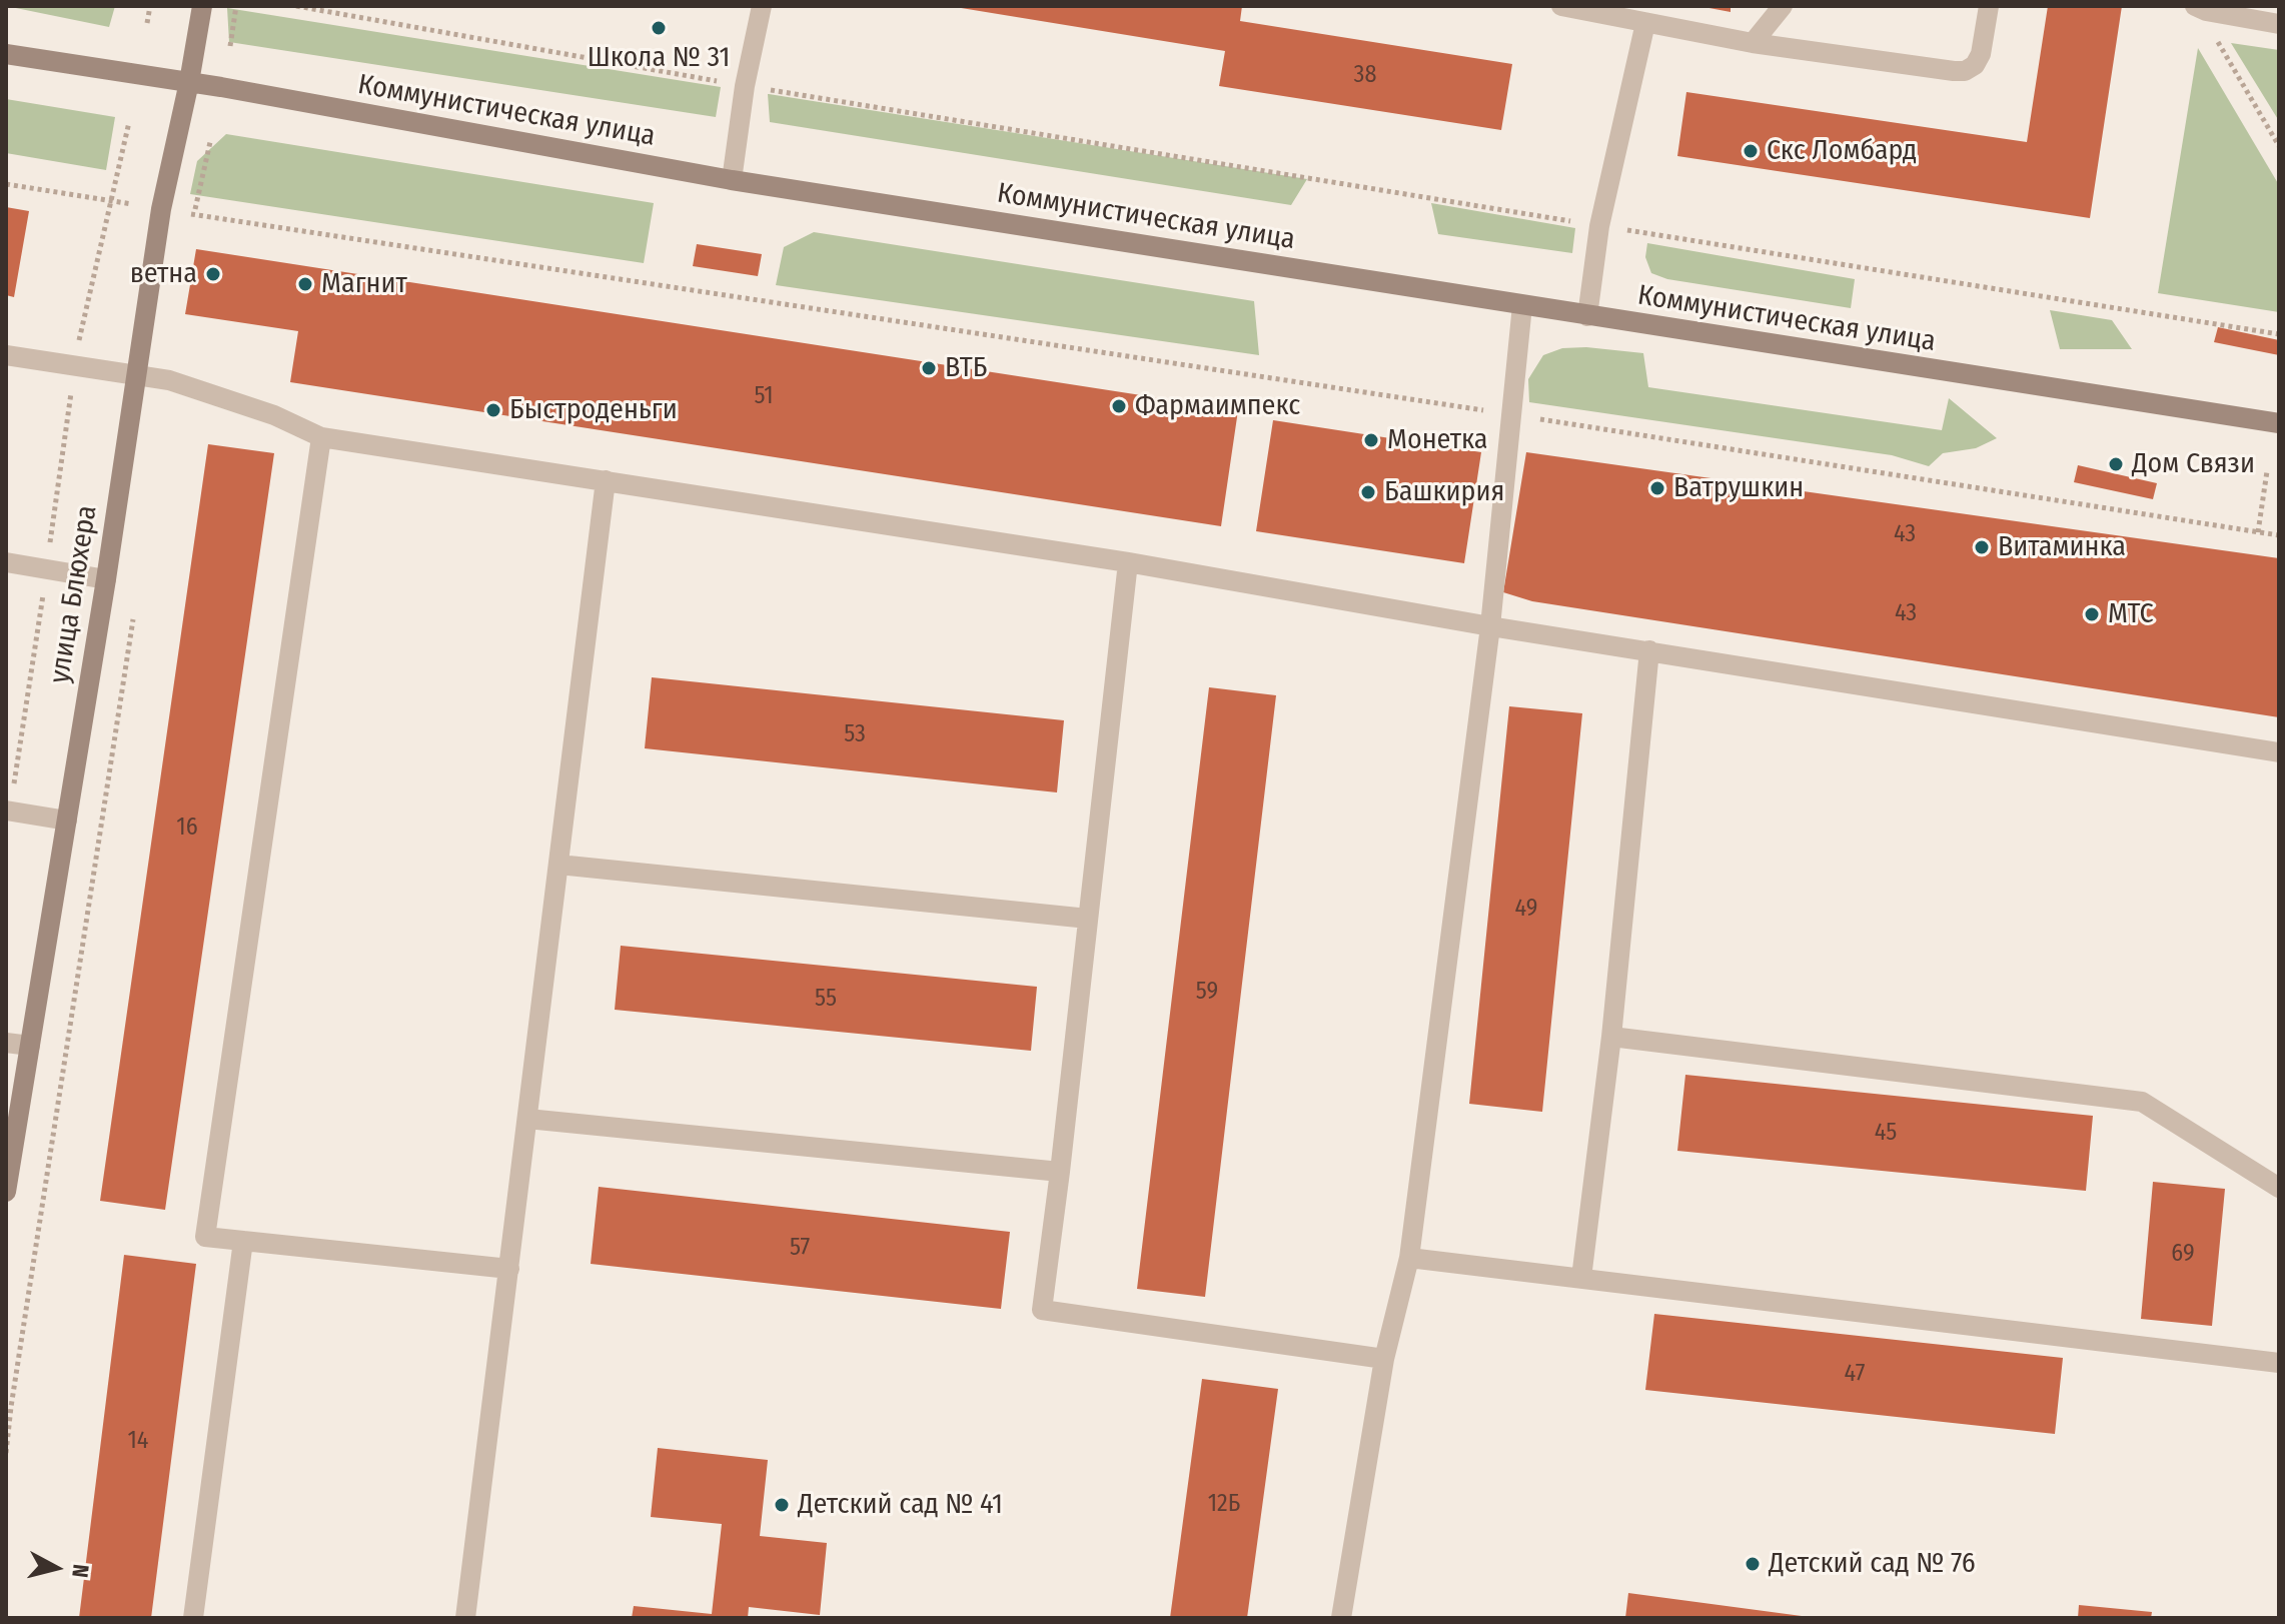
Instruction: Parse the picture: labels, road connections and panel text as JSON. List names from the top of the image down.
{
  "streets": {
    "main road": ["Коммунистическая улица", "улица Блюхера"]
  },
  "crossings": [
    ["Коммунистическая улица", "улица Блюхера"]
  ],
  "places": [
    "Школа № 31",
    "Скс Ломбард",
    "ветна",
    "Магнит",
    "ВТБ",
    "Фармаимпекс",
    "Быстроденьги",
    "Монетка",
    "Дом Связи",
    "Ватрушкин",
    "Башкирия",
    "Витаминка",
    "МТС",
    "Детский сад № 41",
    "Детский сад № 76"
  ],
  "house_numbers": [
    "38",
    "51",
    "43",
    "43",
    "53",
    "16",
    "49",
    "59",
    "55",
    "45",
    "57",
    "69",
    "47",
    "14",
    "12Б"
  ],
  "north": "right"
}
